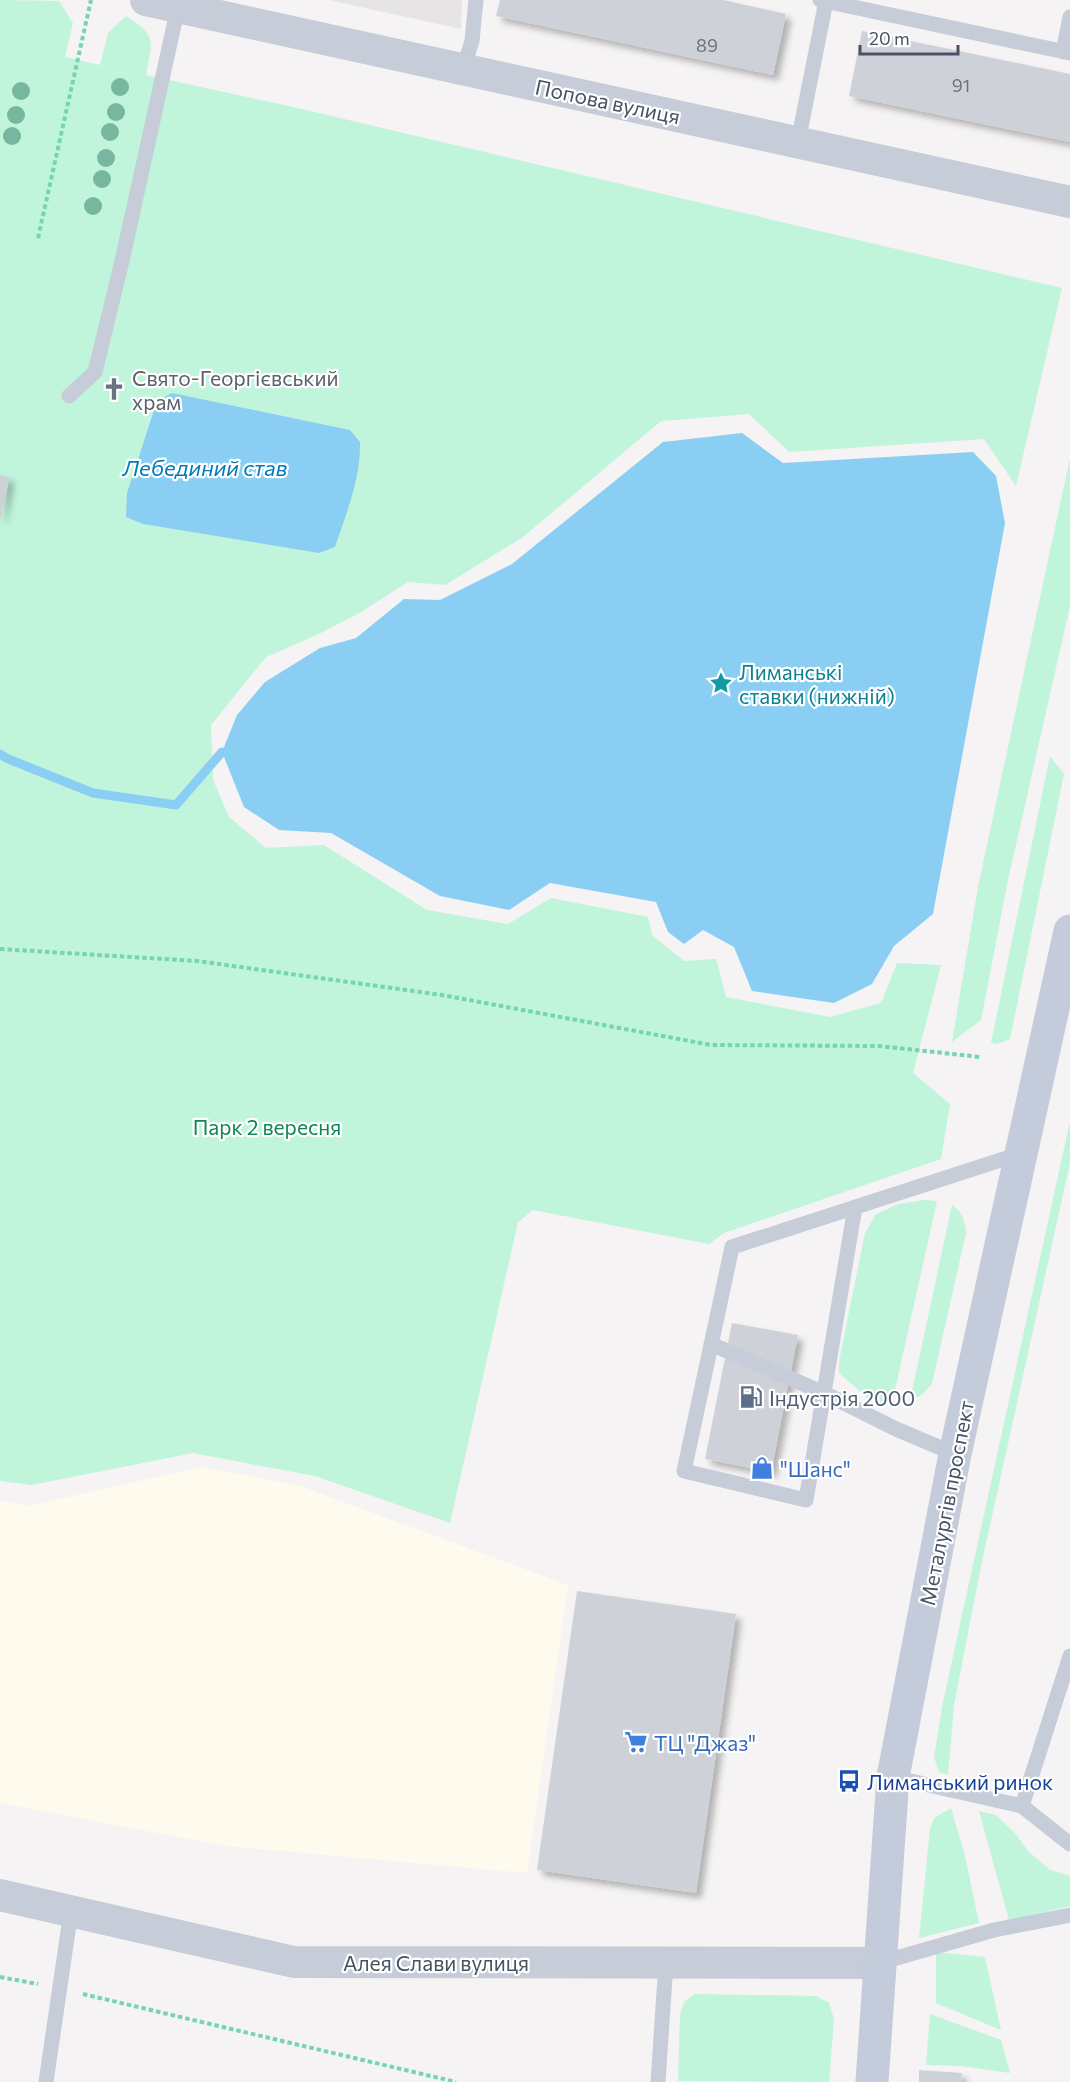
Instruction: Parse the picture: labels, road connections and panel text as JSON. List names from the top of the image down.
{
  "streets": {
    "street": ["Попова вулиця", "Металургів проспект", "Алея Слави вулиця"]
  },
  "crossings": [
    ["Металургів проспект", "Алея Слави вулиця"]
  ],
  "water": ["Лебединий став"],
  "parks": ["Парк 2 вересня"],
  "places": {
    "church": ["Свято-Георгієвський храм"],
    "place": ["Лиманські ставки (нижній)"],
    "fuel station": ["Індустрія 2000"],
    "shop": ["\"Шанс\""],
    "supermarket": ["ТЦ \"Джаз\""],
    "bus stop": ["Лиманський ринок"]
  },
  "house_numbers": ["89", "91"],
  "scale_bar": "20 m"
}
